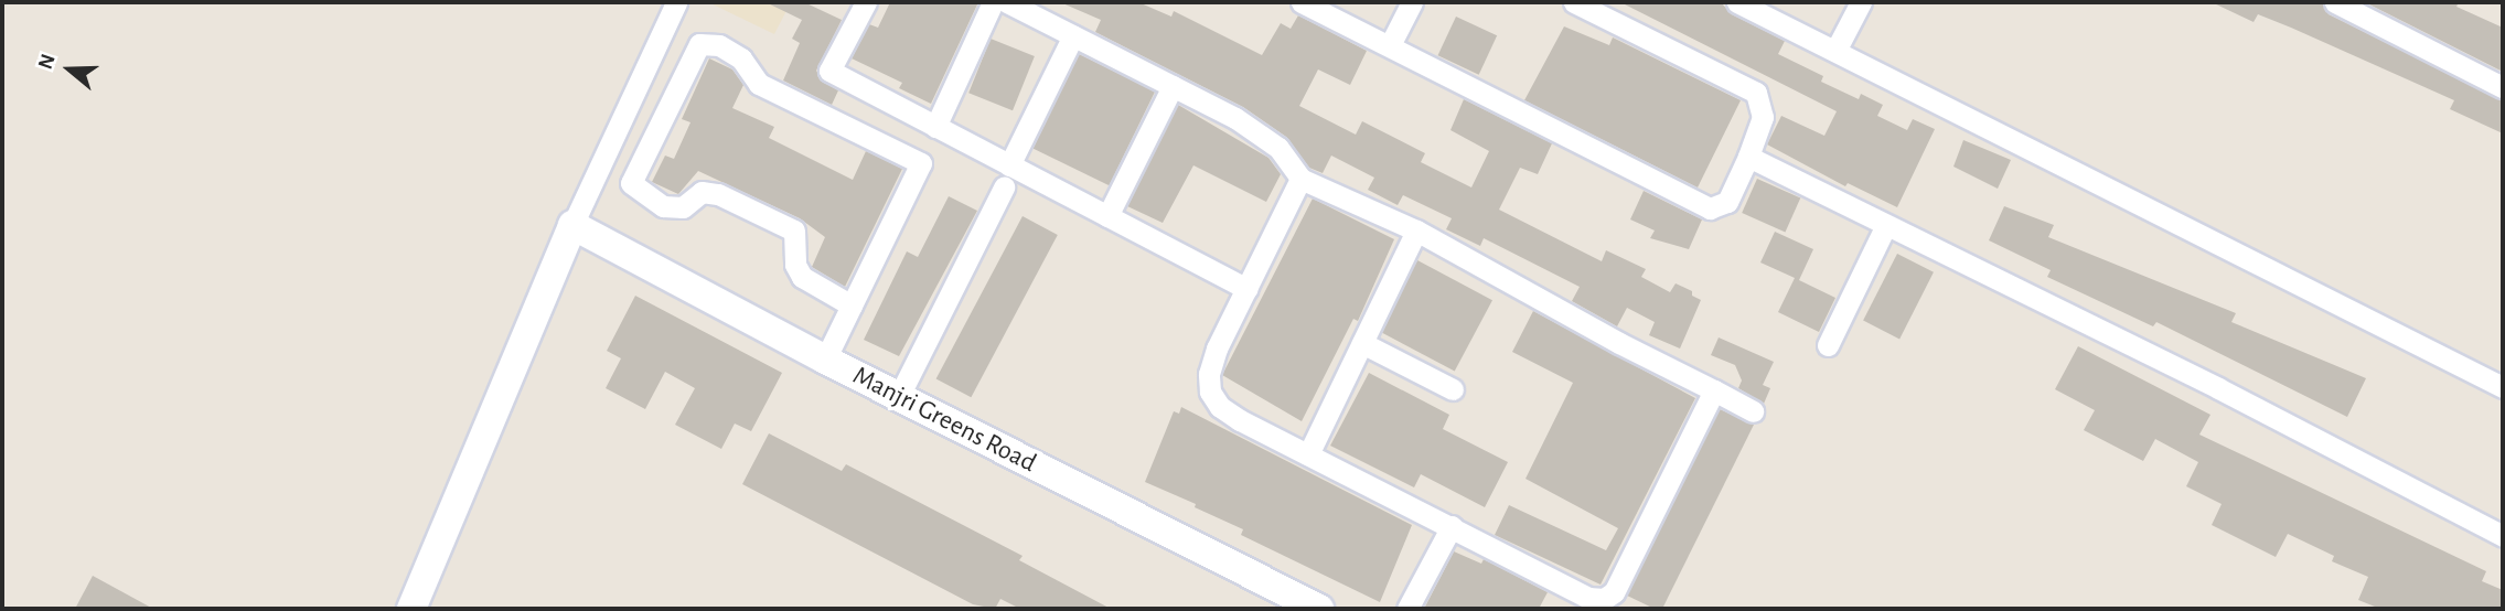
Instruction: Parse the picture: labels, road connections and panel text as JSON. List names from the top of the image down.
{
  "streets": {
    "street": ["Manjri Greens Road"]
  },
  "north": "left"
}
